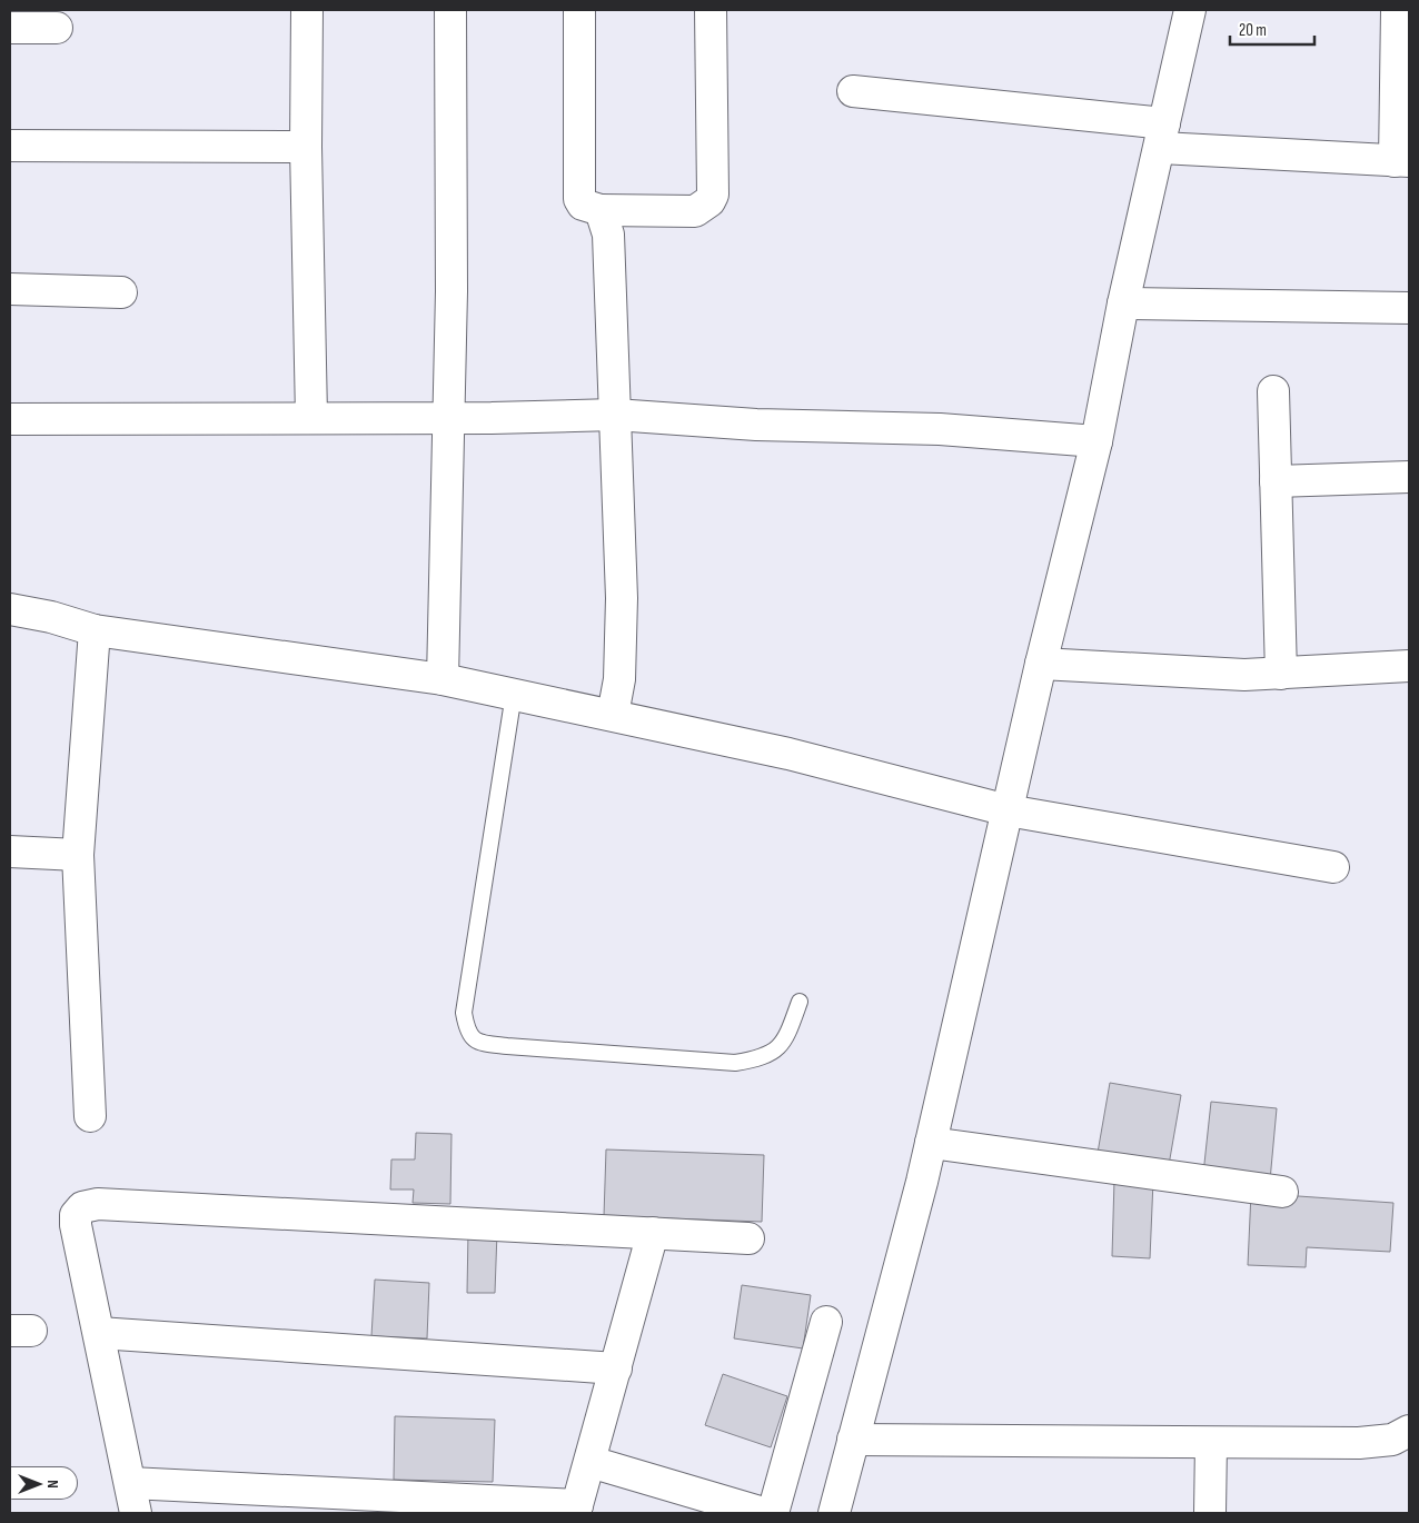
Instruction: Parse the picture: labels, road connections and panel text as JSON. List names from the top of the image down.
{
  "scale_bar": "20 m",
  "north": "right"
}
